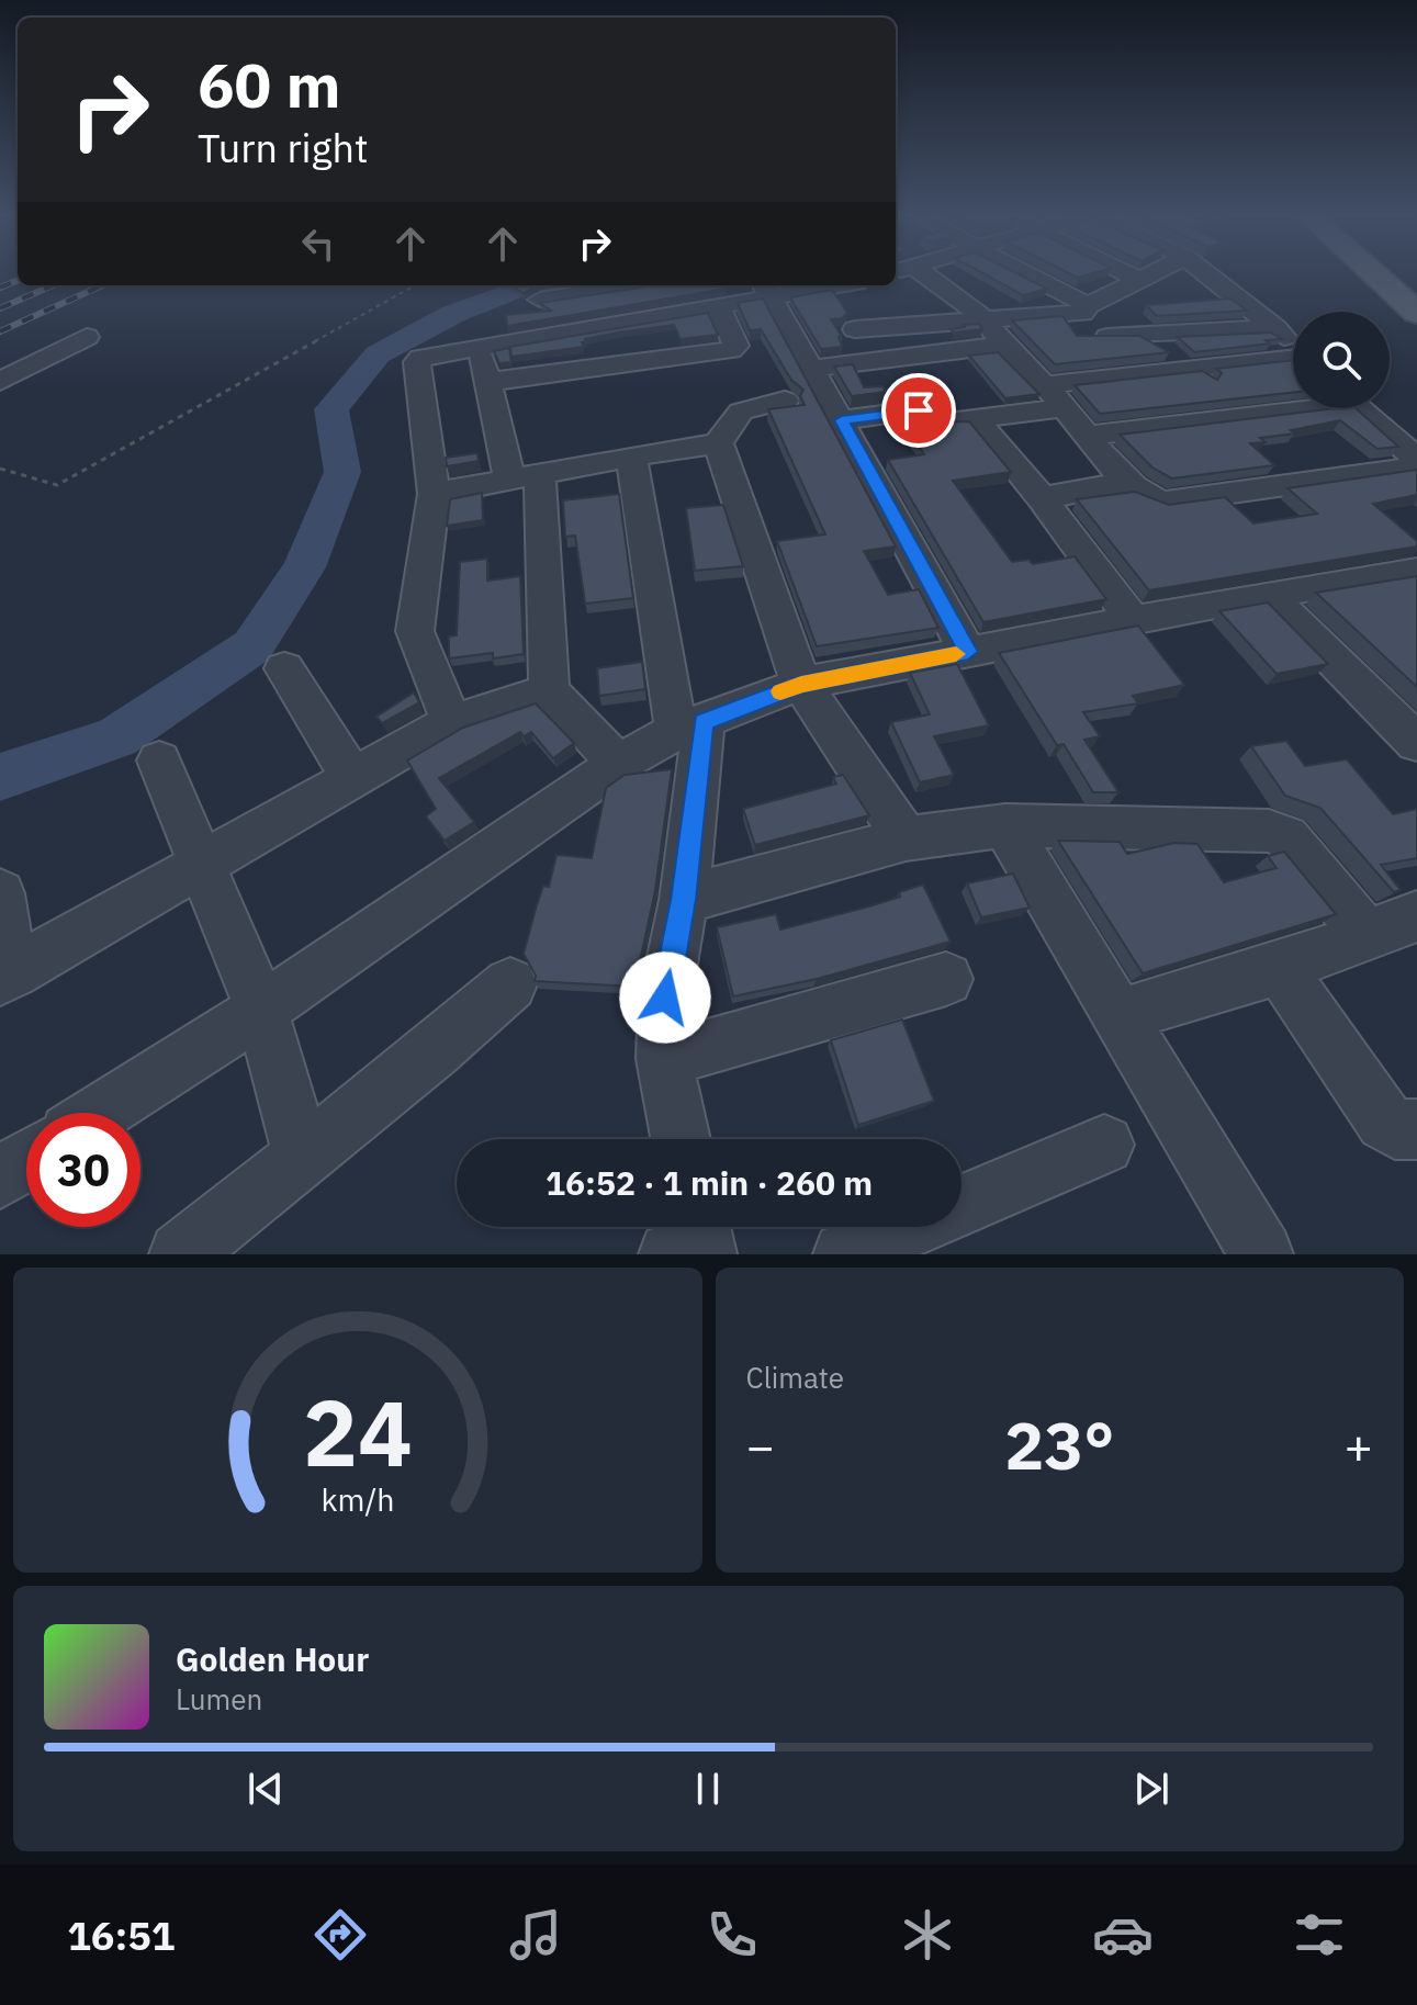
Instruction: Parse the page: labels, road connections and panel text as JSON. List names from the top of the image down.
{
  "page": {
    "turn": ["60 m", "Turn right"],
    "limit": "30",
    "trip": "16:52 · 1 min · 260 m",
    "tile": "Climate",
    "heat": ["−", "23°", "+"],
    "song": ["Golden Hour", "Lumen"],
    "tabs": "16:51",
    "gauge": ["24", "km/h"]
  }
}
